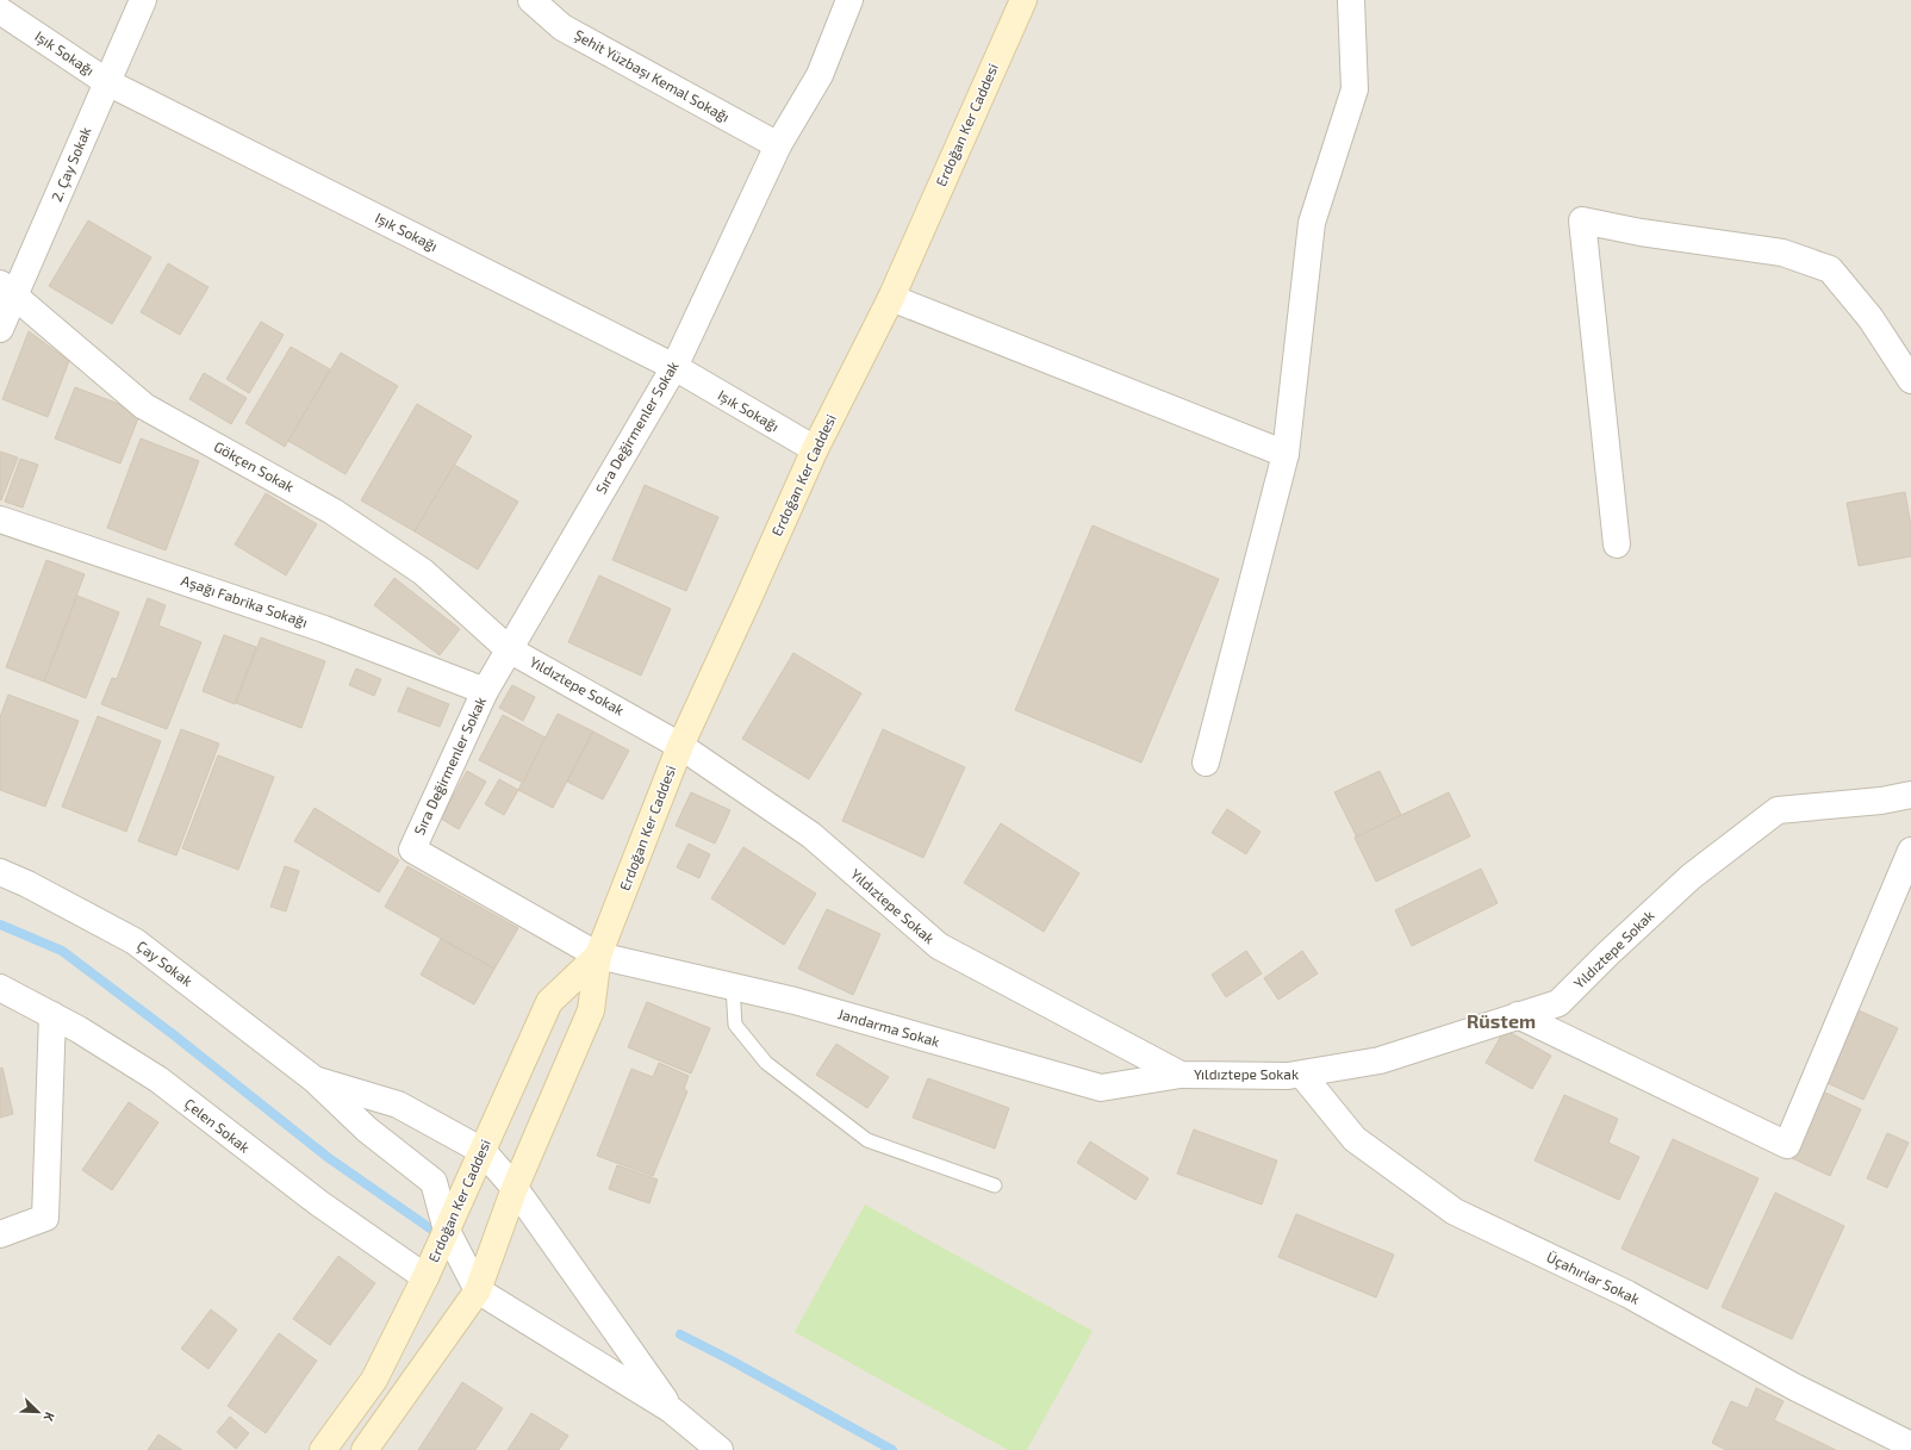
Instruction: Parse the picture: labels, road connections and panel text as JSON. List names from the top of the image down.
{
  "streets": {
    "main road": ["Erdoğan Ker Caddesi"],
    "street": [
      "Işık Sokağı",
      "Şehit Yüzbaşı Kemal Sokağı",
      "2. Çay Sokak",
      "Sıra Değirmenler Sokak",
      "Gökçen Sokak",
      "Aşağı Fabrika Sokağı",
      "Yıldıztepe Sokak",
      "Çay Sokak",
      "Jandarma Sokak",
      "Çelen Sokak",
      "Üçahırlar Sokak"
    ]
  },
  "crossings": [
    ["Işık Sokağı", "Erdoğan Ker Caddesi"],
    ["Işık Sokağı", "2. Çay Sokak"],
    ["Işık Sokağı", "Sıra Değirmenler Sokak"],
    ["Şehit Yüzbaşı Kemal Sokağı", "Sıra Değirmenler Sokak"],
    ["Erdoğan Ker Caddesi", "Yıldıztepe Sokak"],
    ["Erdoğan Ker Caddesi", "Jandarma Sokak"],
    ["Erdoğan Ker Caddesi", "Çelen Sokak"],
    ["2. Çay Sokak", "Gökçen Sokak"],
    ["Sıra Değirmenler Sokak", "Gökçen Sokak"],
    ["Sıra Değirmenler Sokak", "Aşağı Fabrika Sokağı"],
    ["Sıra Değirmenler Sokak", "Yıldıztepe Sokak"],
    ["Sıra Değirmenler Sokak", "Jandarma Sokak"],
    ["Gökçen Sokak", "Yıldıztepe Sokak"],
    ["Yıldıztepe Sokak", "Jandarma Sokak"],
    ["Yıldıztepe Sokak", "Üçahırlar Sokak"]
  ],
  "districts": ["Rüstem"],
  "north": "bottom right"
}
